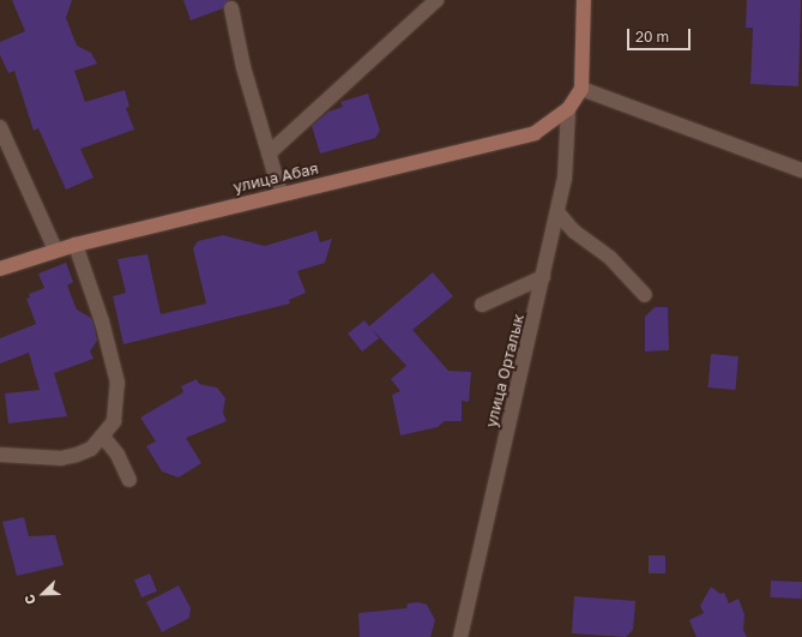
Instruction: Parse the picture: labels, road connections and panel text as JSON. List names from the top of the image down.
{
  "streets": {
    "main road": ["улица Абая", "улица Орталык"]
  },
  "crossings": [
    ["улица Абая", "улица Орталык"]
  ],
  "scale_bar": "20 m",
  "north": "bottom left"
}
